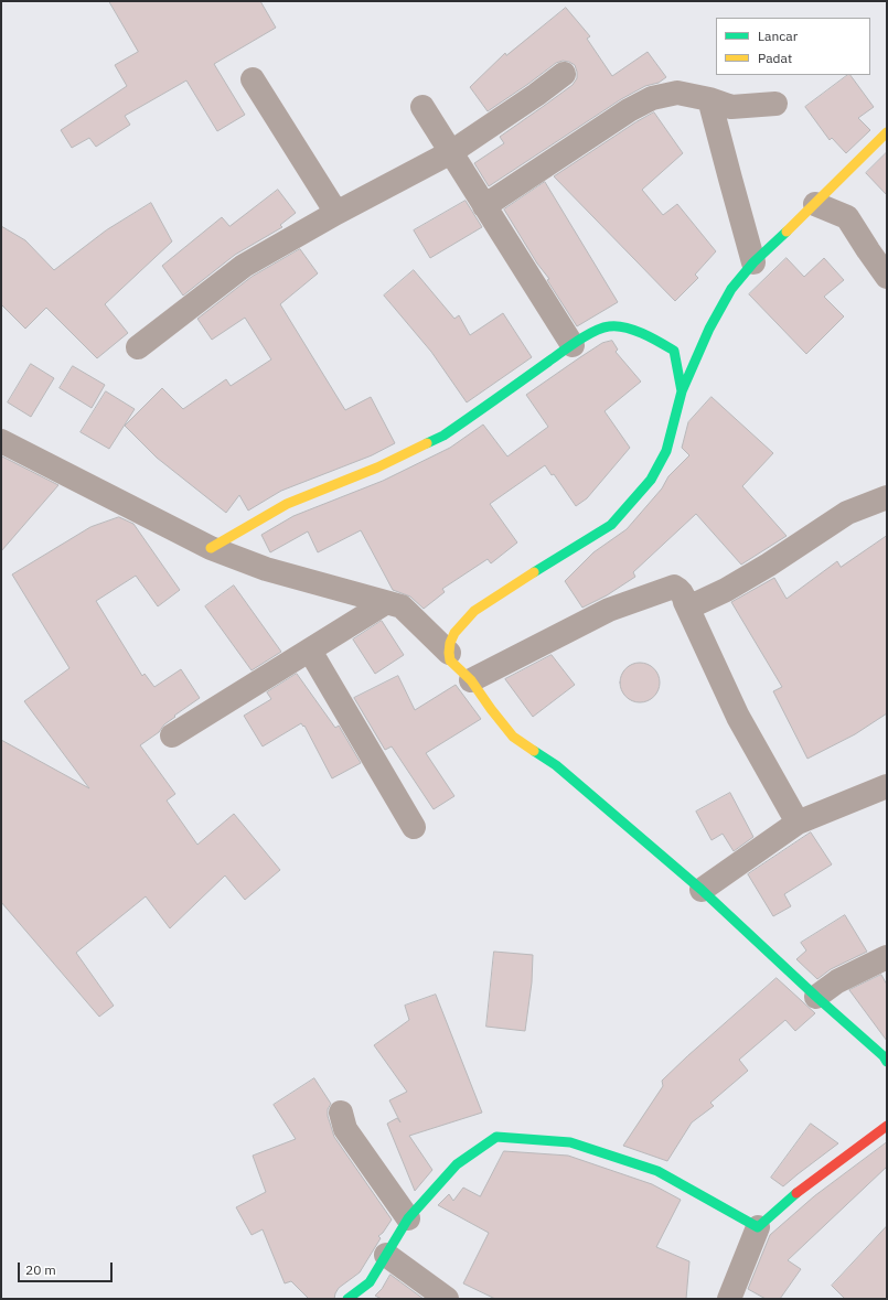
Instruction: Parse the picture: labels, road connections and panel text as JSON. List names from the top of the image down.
{
  "legend": ["Lancar", "Padat"],
  "scale_bar": "20 m"
}
